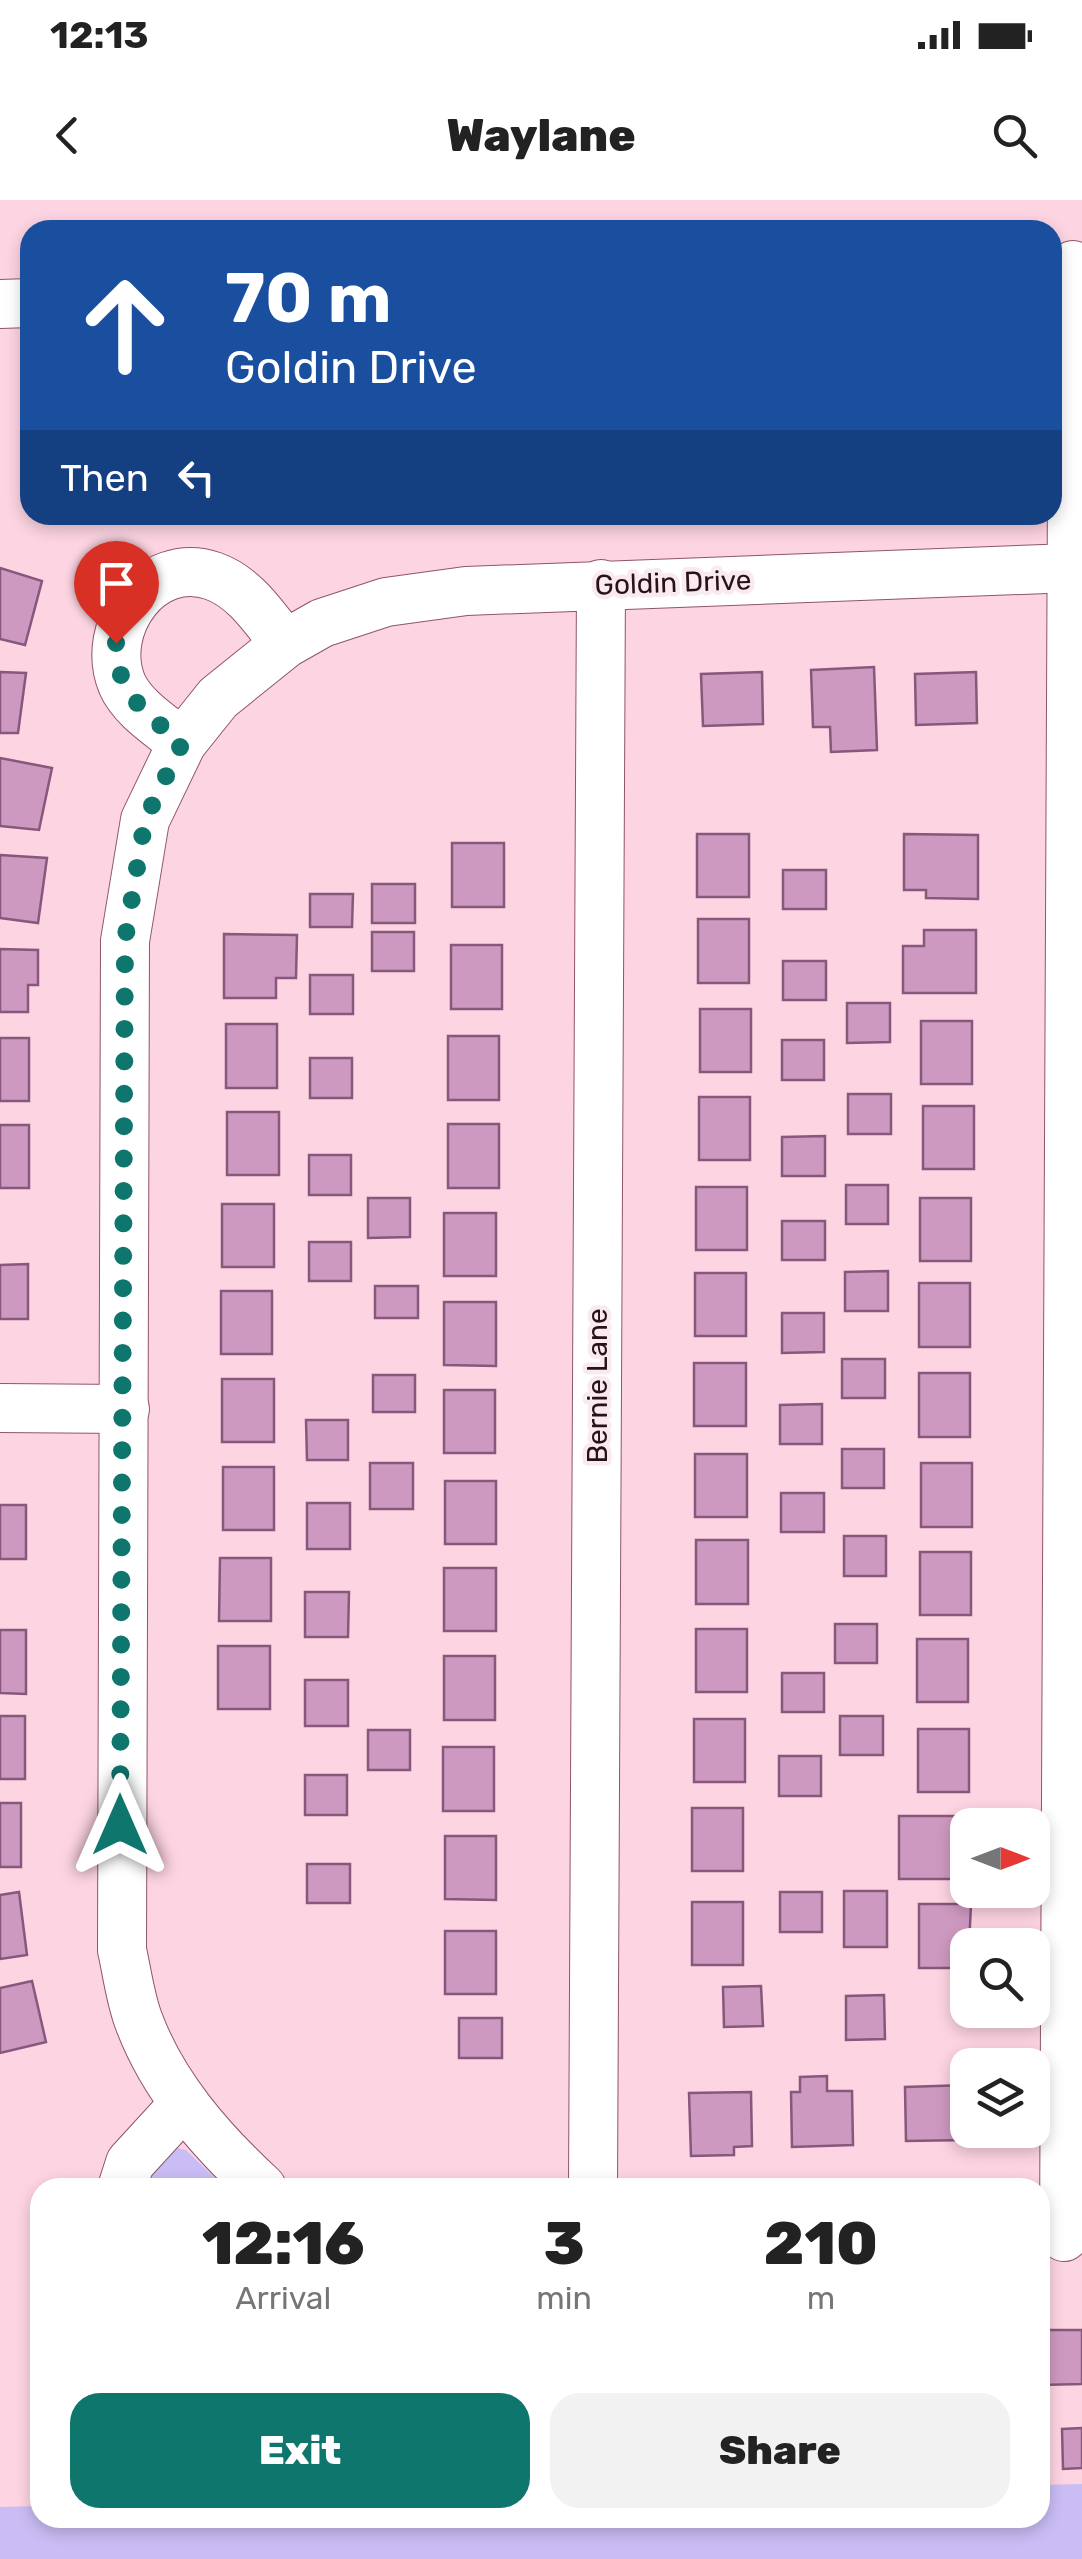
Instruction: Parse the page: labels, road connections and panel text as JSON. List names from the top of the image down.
{
  "streets": {
    "street": ["Goldin Drive", "Bernie Lane"]
  },
  "crossings": [
    ["Goldin Drive", "Bernie Lane"]
  ],
  "north": "right",
  "page": {
    "status": "12:13",
    "header": "Waylane",
    "turn": ["70 m", "Goldin Drive"],
    "then": "Then",
    "eta": [
      "12:16",
      "Arrival",
      "3",
      "min",
      "210",
      "m"
    ],
    "buttons": ["Exit", "Share"]
  }
}
